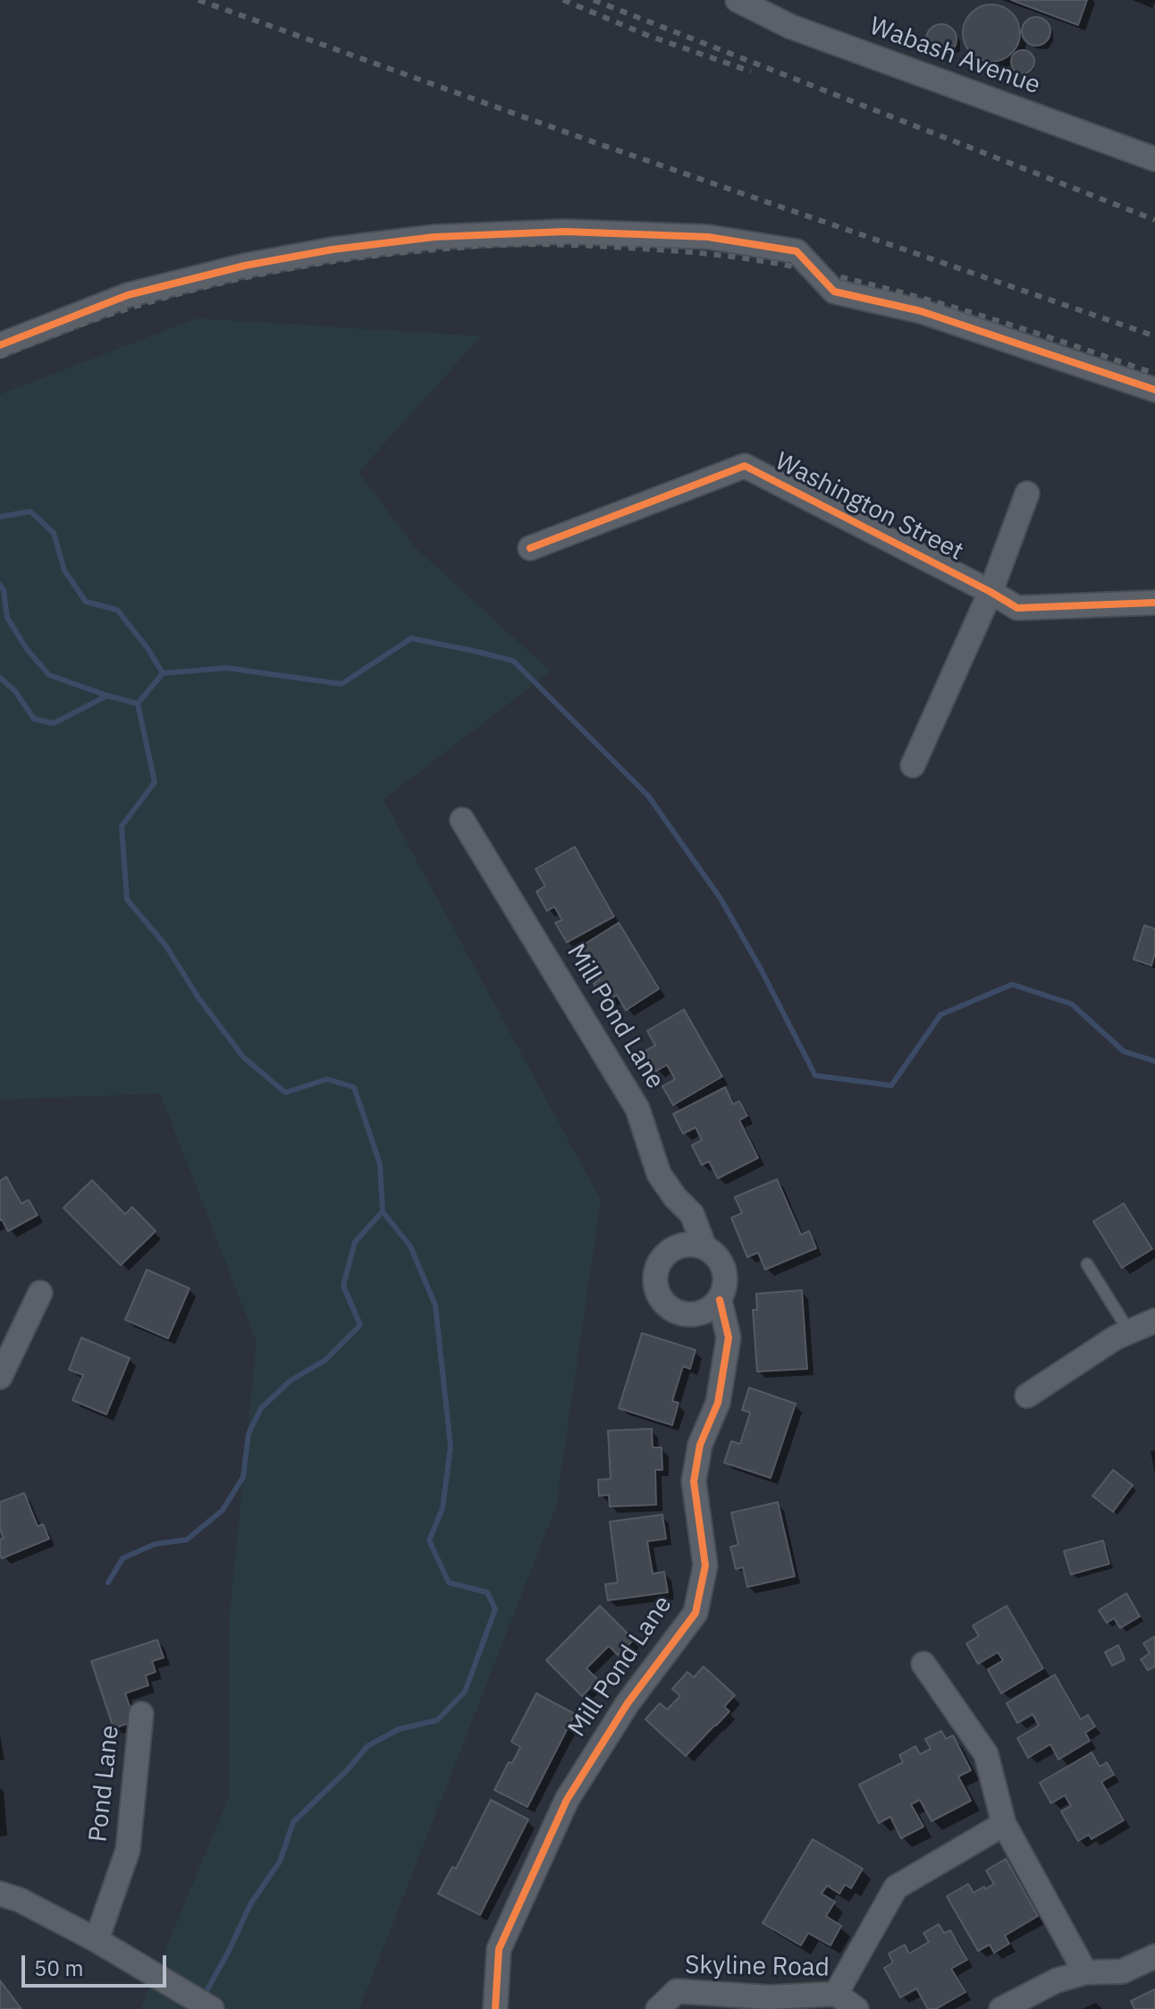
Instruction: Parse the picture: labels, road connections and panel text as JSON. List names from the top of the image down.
{
  "streets": {
    "street": [
      "Wabash Avenue",
      "Washington Street",
      "Mill Pond Lane",
      "Pond Lane",
      "Skyline Road"
    ]
  },
  "scale_bar": "50 m"
}
